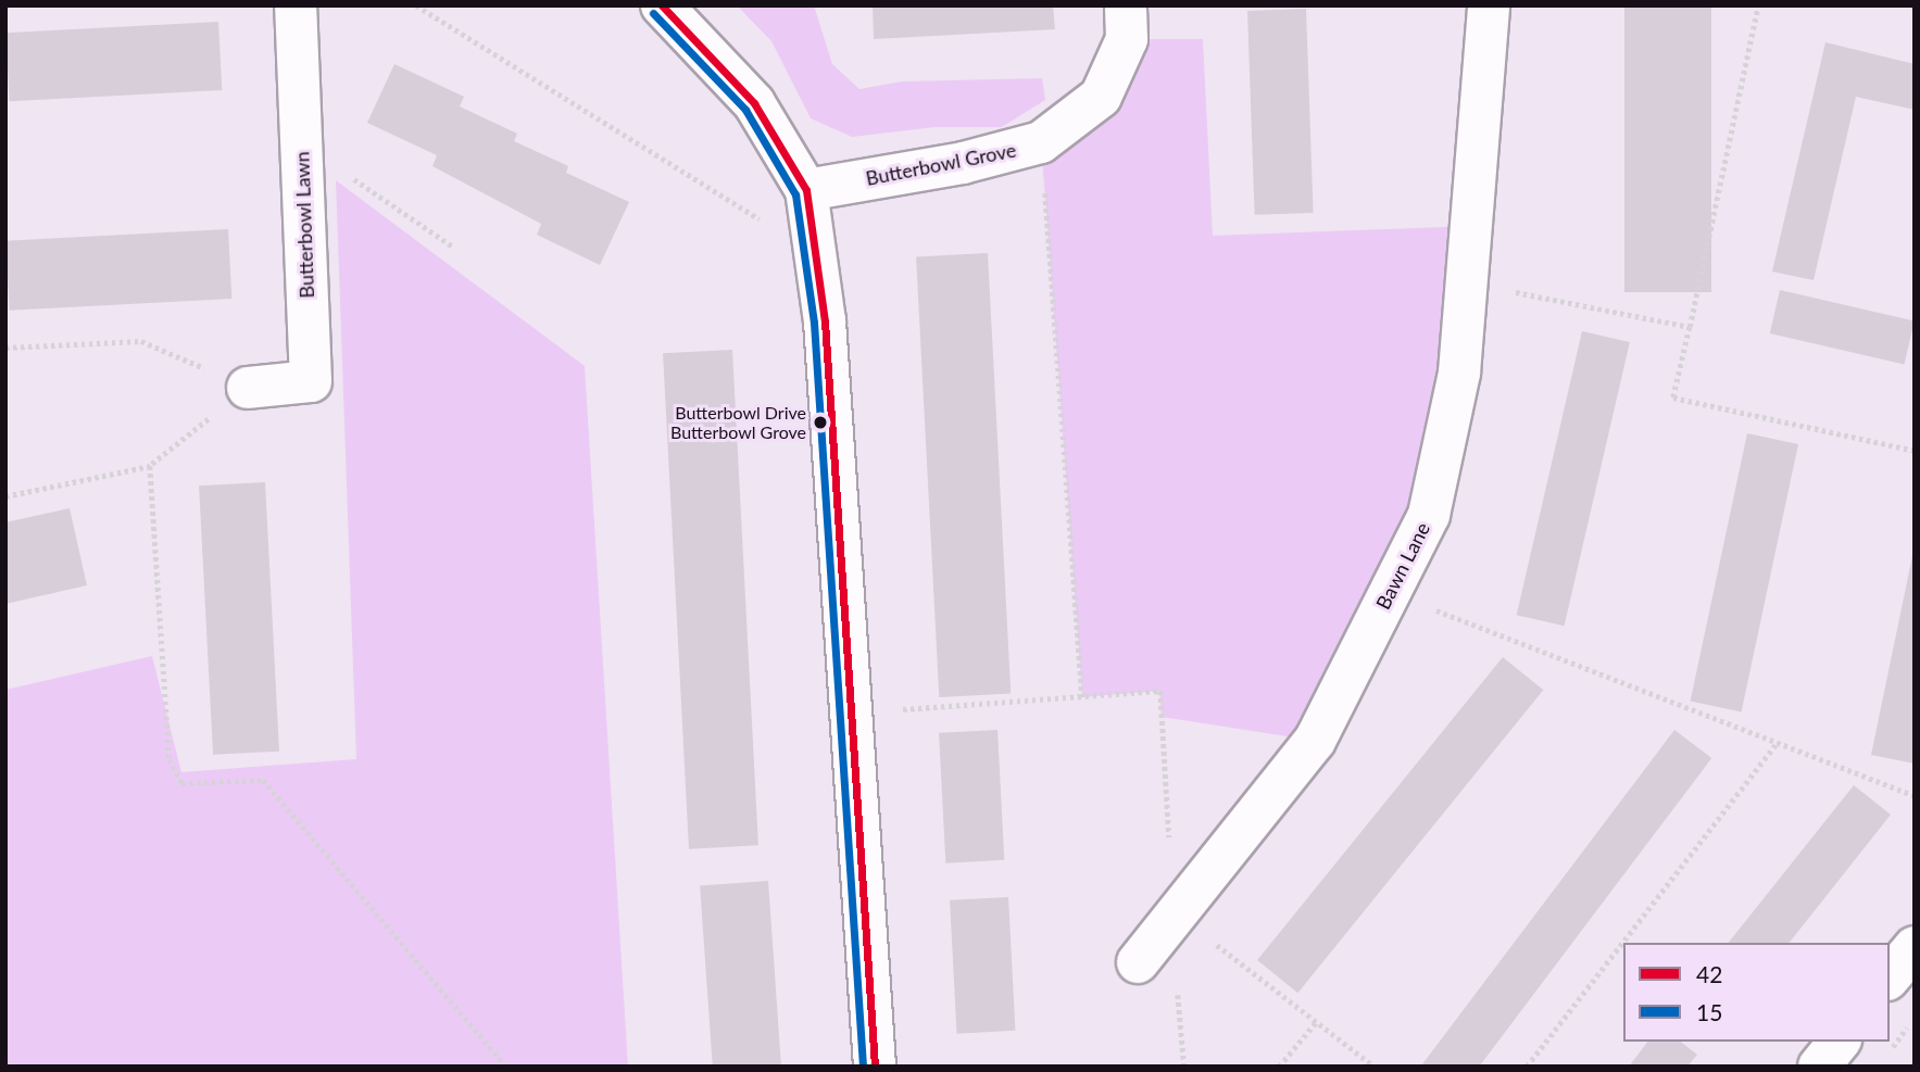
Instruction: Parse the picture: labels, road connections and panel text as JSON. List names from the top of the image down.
{
  "streets": {
    "street": ["Butterbowl Grove", "Butterbowl Lawn", "Bawn Lane"]
  },
  "places": ["Butterbowl Drive Butterbowl Grove"],
  "lines": ["transit line 42", "transit line 15"],
  "legend": ["42", "15"]
}
